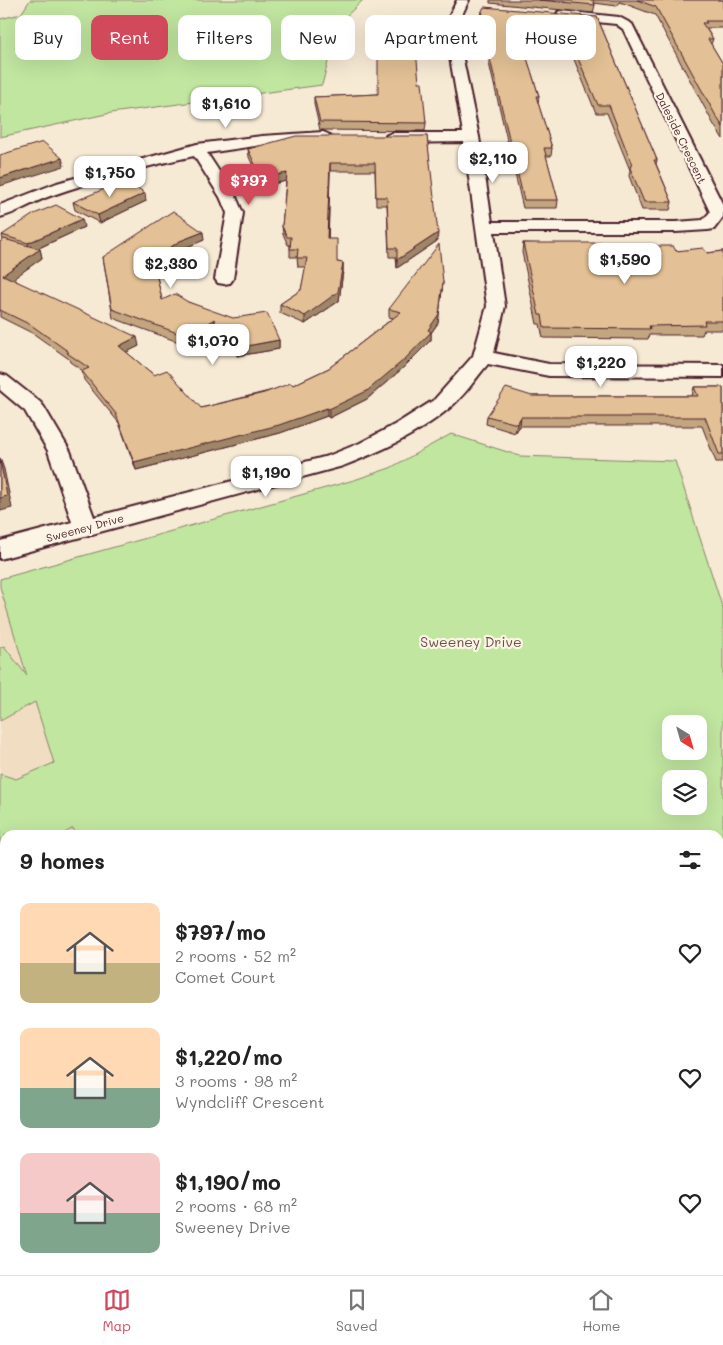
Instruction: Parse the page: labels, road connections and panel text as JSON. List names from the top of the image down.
{
  "streets": {
    "street": ["Daleside Crescent", "Sweeney Drive"]
  },
  "crossings": [
    ["Daleside Crescent", "Sweeney Drive"]
  ],
  "parks": ["Sweeney Drive"],
  "north": "bottom right",
  "page": {
    "chip": [
      "Buy",
      "Rent",
      "Filters",
      "New",
      "Apartment",
      "House"
    ],
    "price": [
      "$1,610",
      "$2,110",
      "$1,750",
      "$797",
      "$1,590",
      "$2,330",
      "$1,070",
      "$1,220",
      "$1,190"
    ],
    "heading": "9 homes",
    "list": [
      {
        "name": "$797/mo",
        "note": "2 rooms · 52 m² · Comet Court"
      },
      {
        "name": "$1,220/mo",
        "note": "3 rooms · 98 m² · Wyndcliff Crescent"
      },
      {
        "name": "$1,190/mo",
        "note": "2 rooms · 68 m² · Sweeney Drive"
      }
    ],
    "tabs": ["Map", "Saved", "Home"]
  }
}
